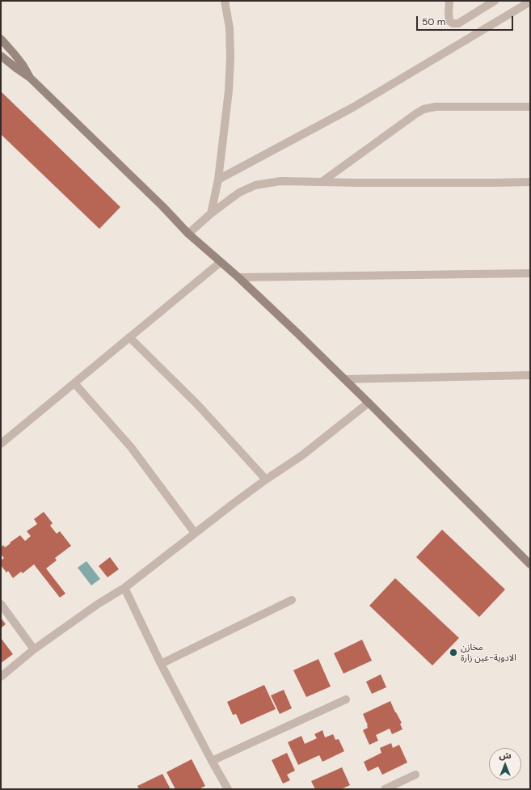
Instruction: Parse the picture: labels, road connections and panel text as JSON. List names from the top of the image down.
{
  "places": ["مخازن الادوية-عين زارة"],
  "scale_bar": "50 m",
  "north": "top"
}
